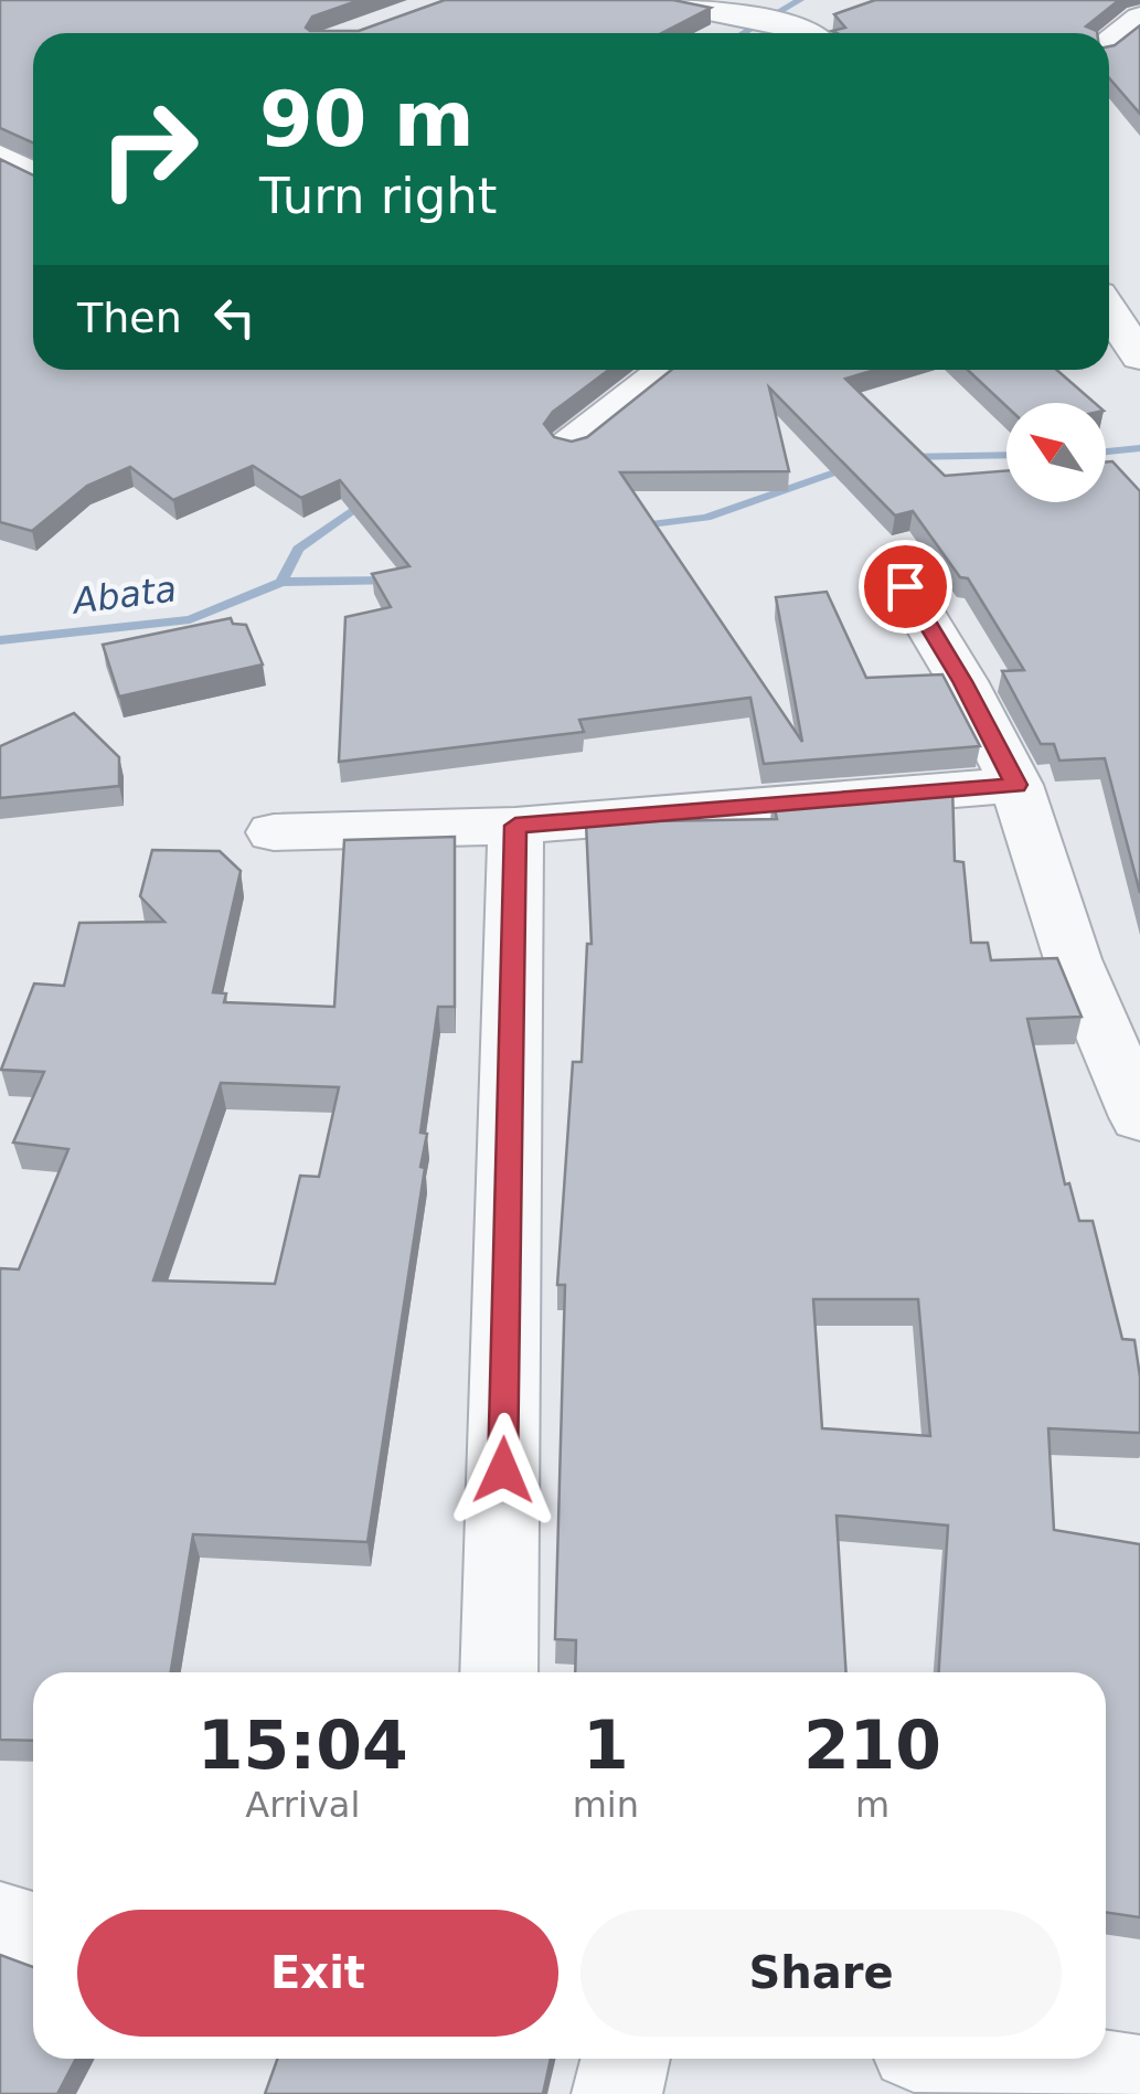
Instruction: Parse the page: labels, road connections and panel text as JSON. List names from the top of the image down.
{
  "water": ["Abata"],
  "north": "top left",
  "page": {
    "turn": ["90 m", "Turn right"],
    "then": "Then",
    "eta": [
      "15:04",
      "Arrival",
      "1",
      "min",
      "210",
      "m"
    ],
    "buttons": ["Exit", "Share"]
  }
}
